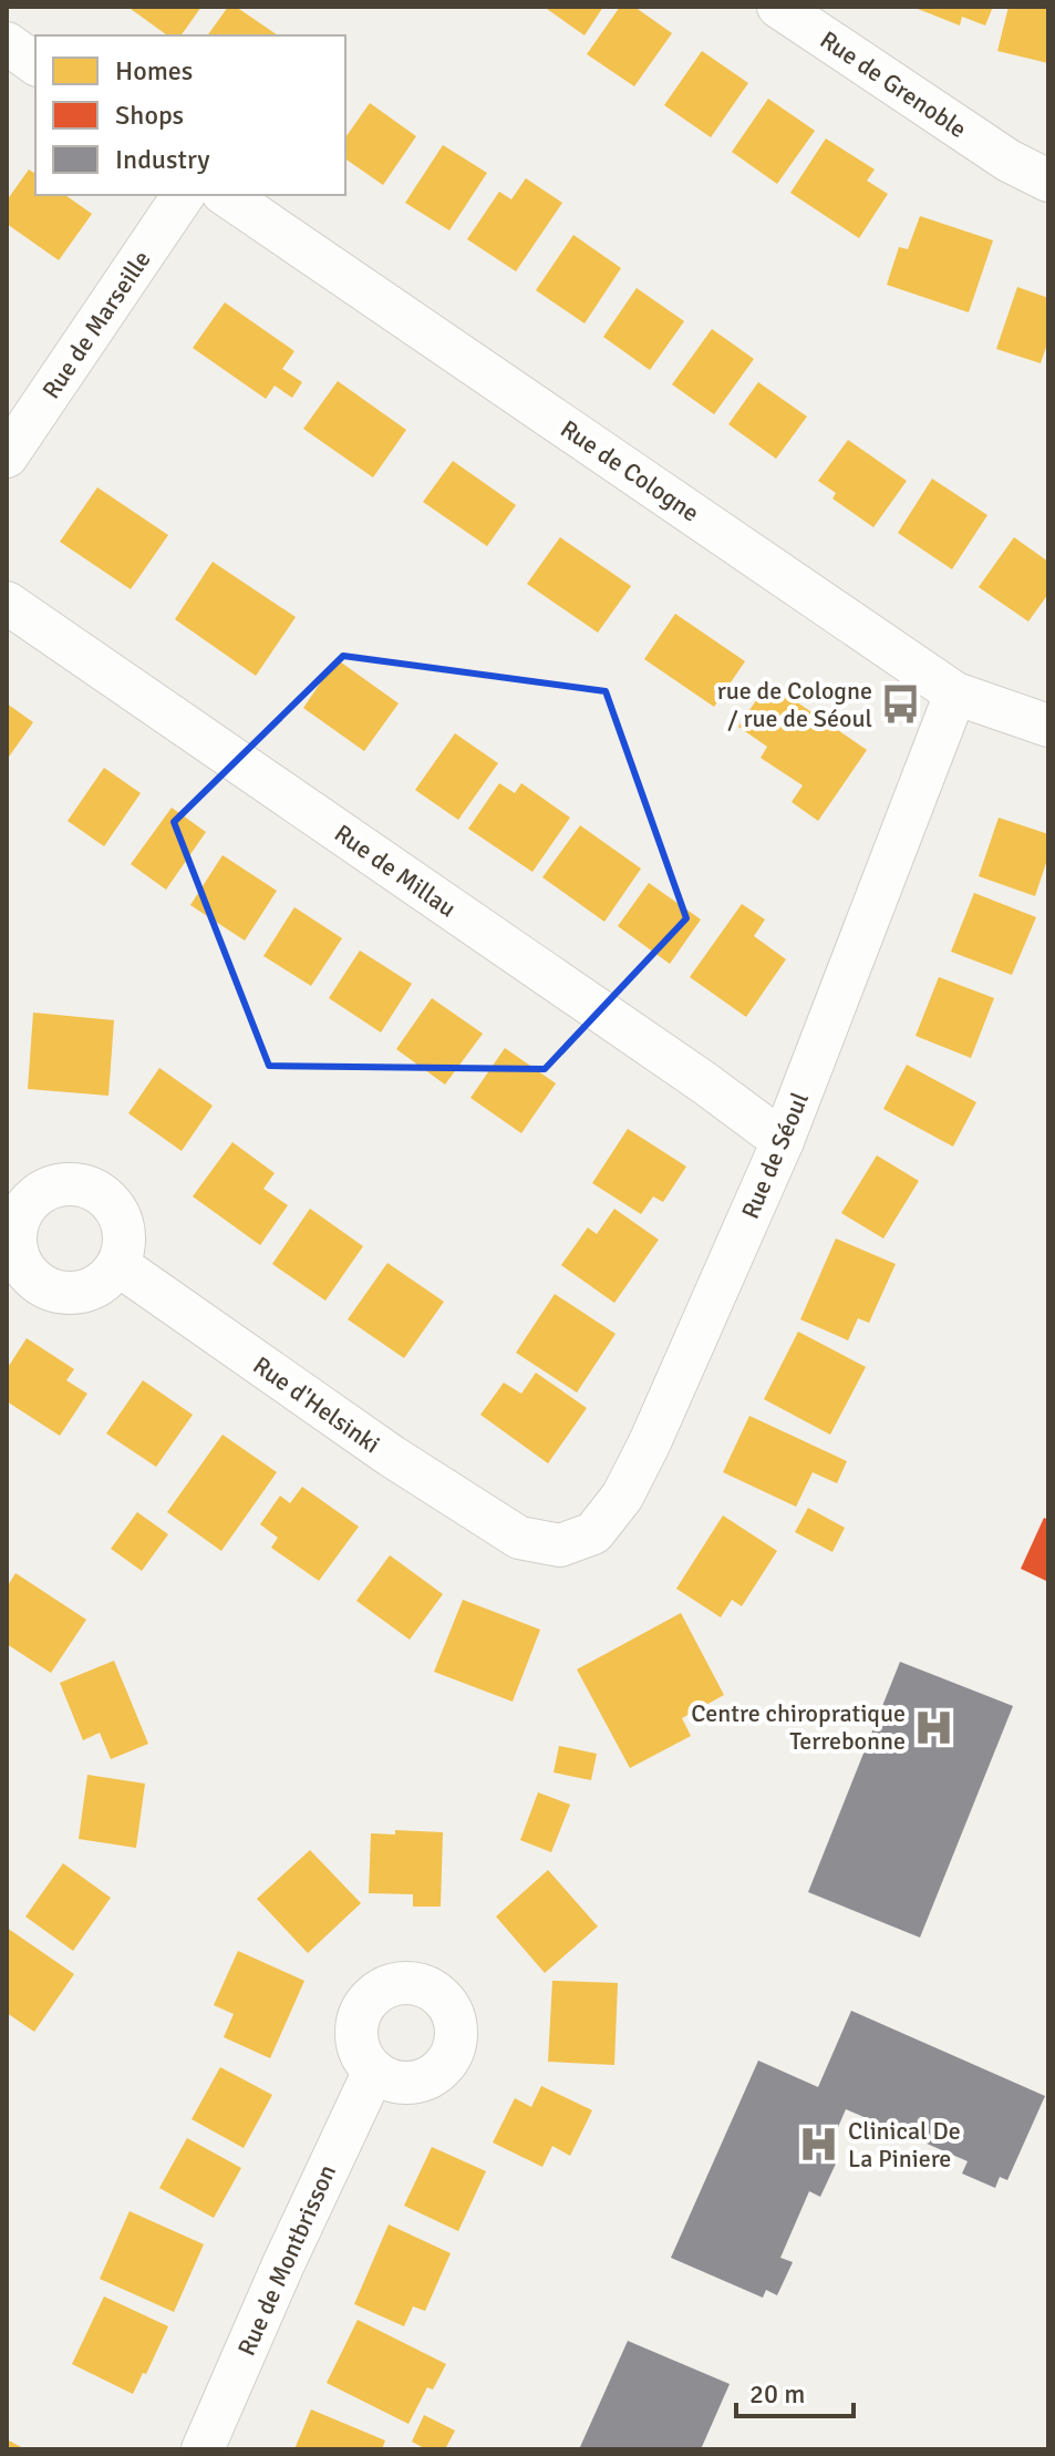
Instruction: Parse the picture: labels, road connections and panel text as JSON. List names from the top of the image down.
{
  "streets": {
    "street": [
      "Rue de Grenoble",
      "Rue de Marseille",
      "Rue de Cologne",
      "Rue de Millau",
      "Rue de Séoul",
      "Rue d'Helsinki",
      "Rue de Montbrisson"
    ]
  },
  "crossings": [
    ["Rue de Cologne", "Rue de Séoul"],
    ["Rue de Millau", "Rue de Séoul"],
    ["Rue de Séoul", "Rue d'Helsinki"]
  ],
  "places": {
    "bus stop": ["rue de Cologne / rue de Séoul"],
    "hospital": ["Centre chiropratique Terrebonne", "Clinical De La Piniere"]
  },
  "legend": ["Homes", "Shops", "Industry"],
  "scale_bar": "20 m"
}
